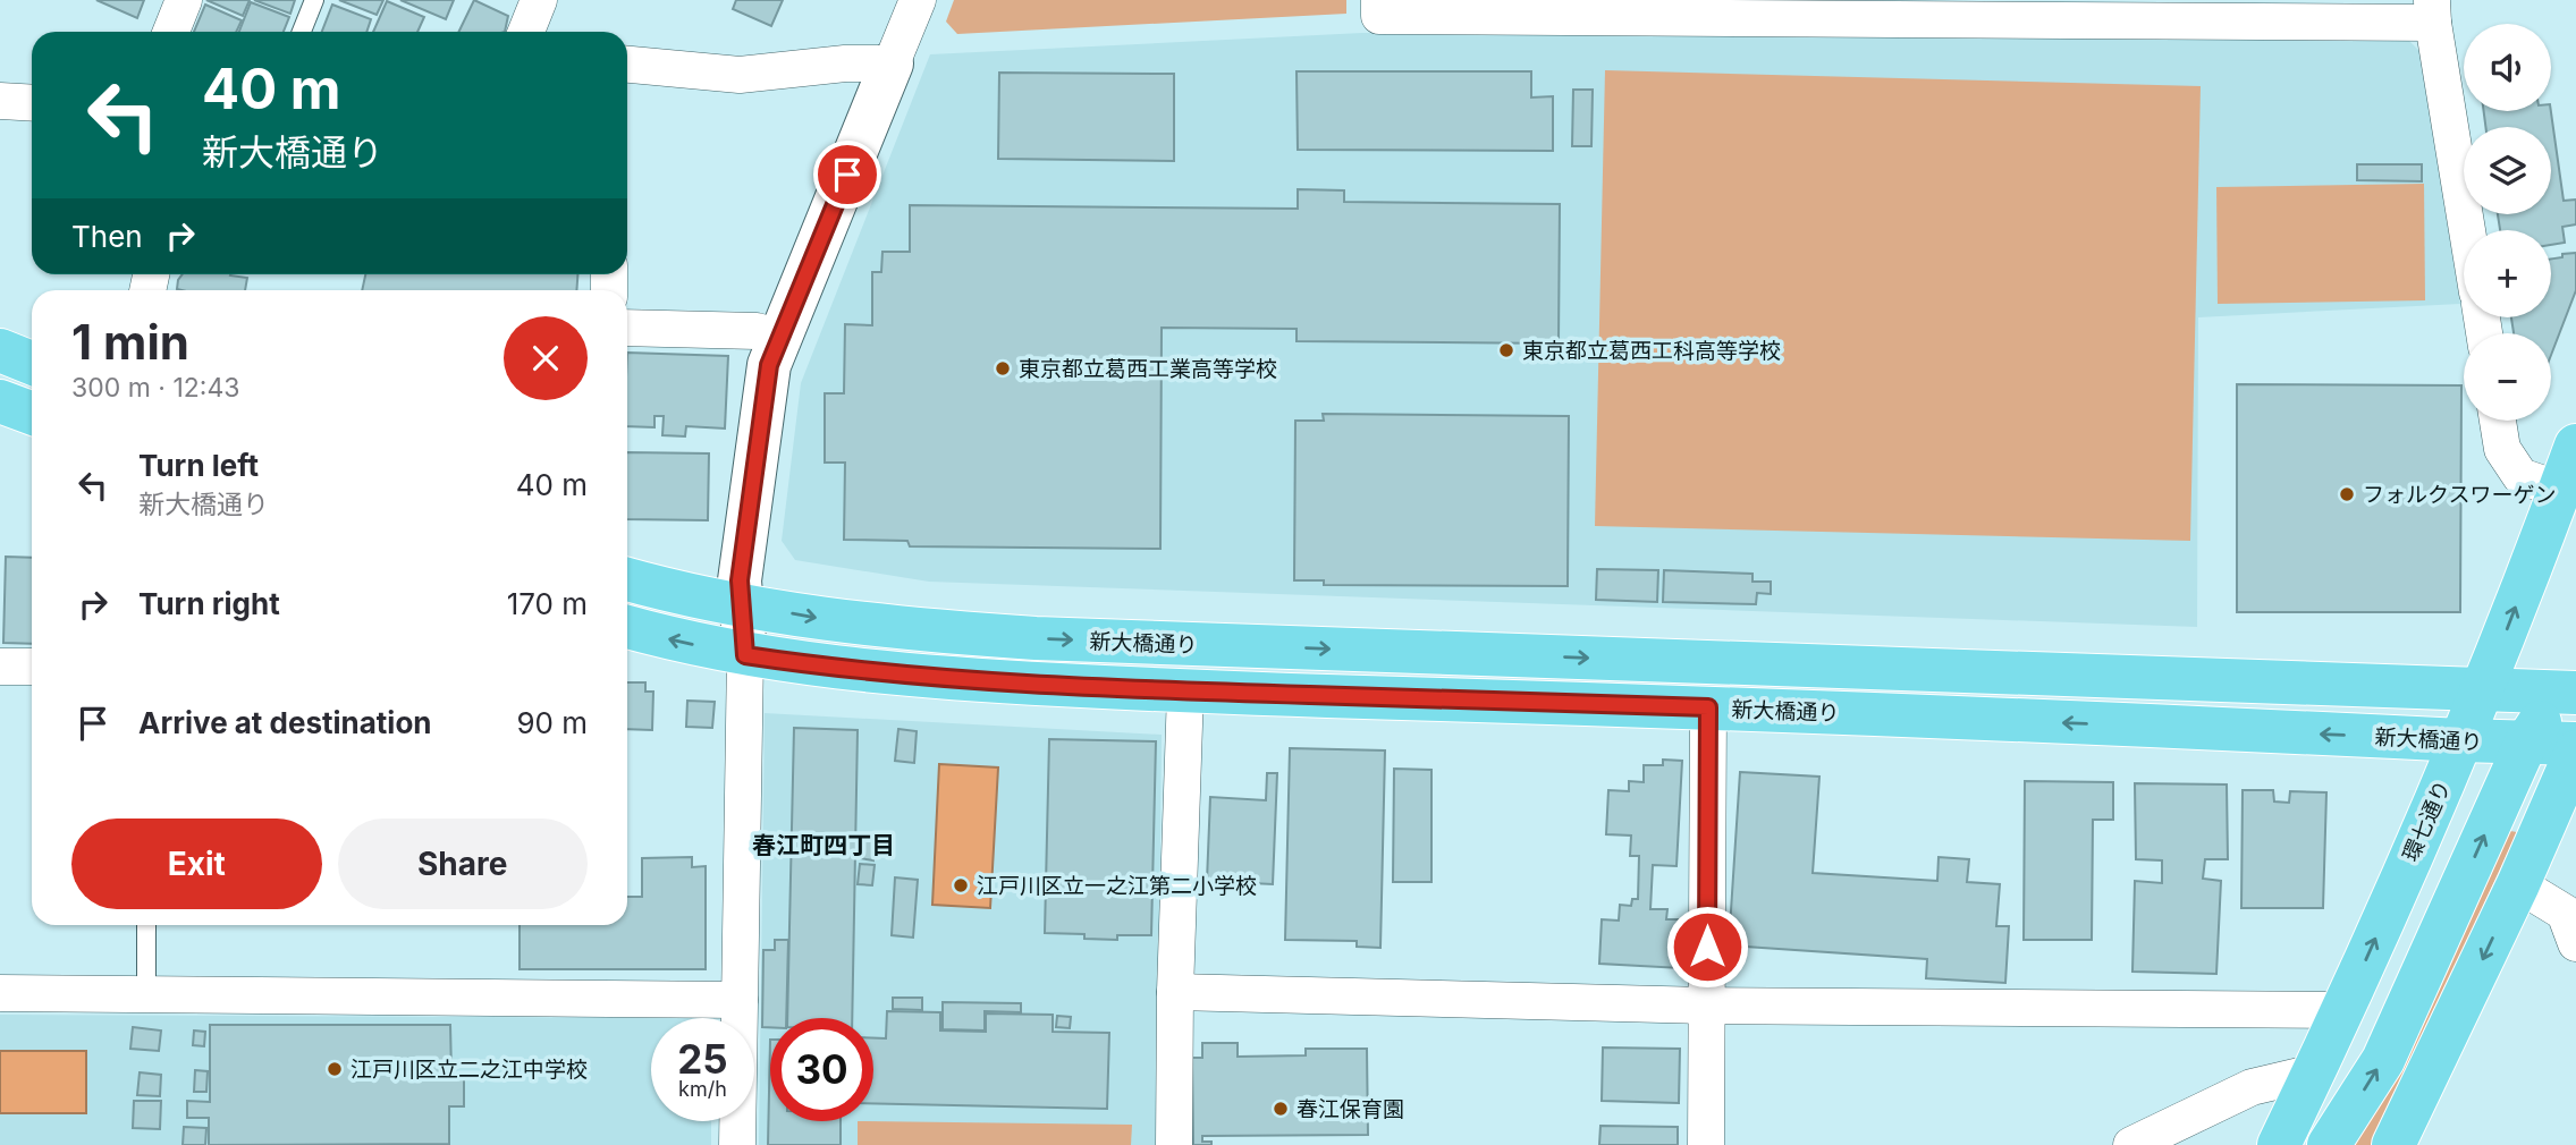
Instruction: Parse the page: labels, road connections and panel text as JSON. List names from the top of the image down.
{
  "streets": {
    "main road": ["新大橋通り", "環七通り"]
  },
  "crossings": [
    ["新大橋通り", "環七通り"]
  ],
  "districts": ["春江町四丁目"],
  "places": [
    "東京都立葛西工科高等学校",
    "東京都立葛西工業高等学校",
    "フォルクスワーゲン",
    "江戸川区立一之江第二小学校",
    "江戸川区立二之江中学校",
    "春江保育園"
  ],
  "page": {
    "map_buttons": ["+", "−"],
    "turn": ["40 m", "新大橋通り"],
    "then": "Then",
    "heading": ["1 min", "300 m · 12:43"],
    "list": [
      {
        "name": "Turn left",
        "note": "新大橋通り",
        "value": "40 m"
      },
      {
        "name": "Turn right",
        "value": "170 m"
      },
      {
        "name": "Arrive at destination",
        "value": "90 m"
      }
    ],
    "buttons": ["Exit", "Share"],
    "speed": "25 km/h",
    "limit": "30"
  }
}
